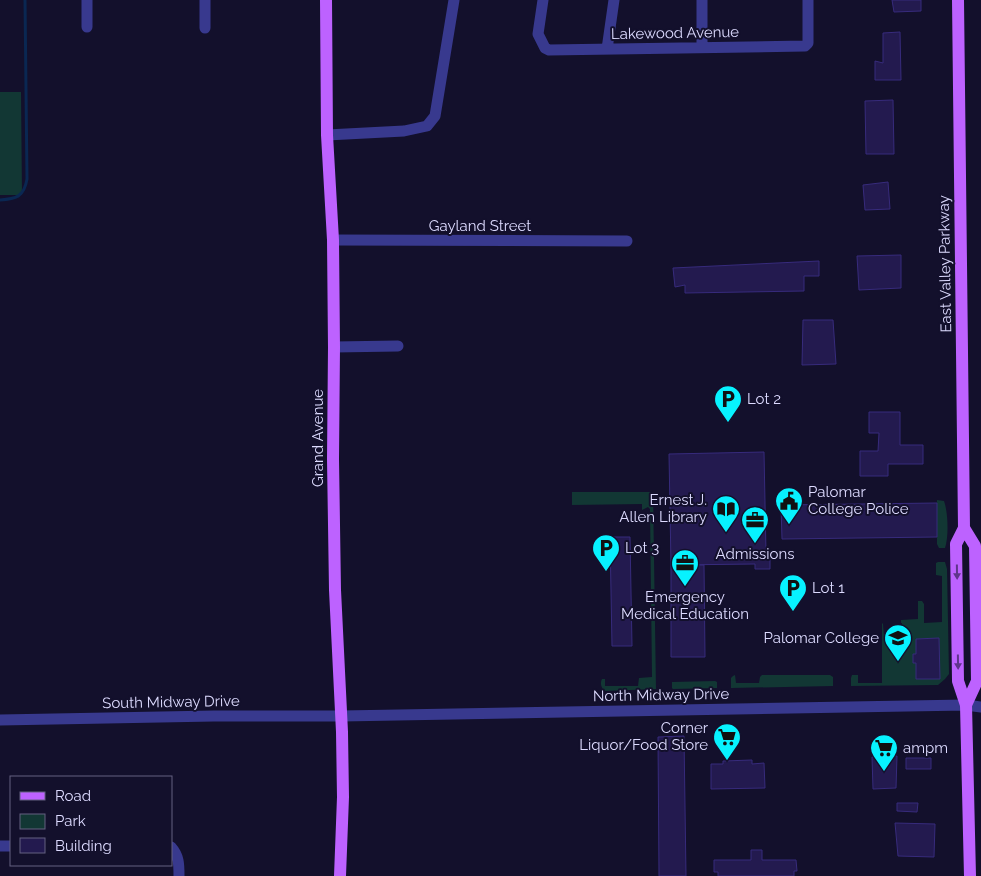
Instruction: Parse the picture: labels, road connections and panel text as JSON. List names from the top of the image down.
{
  "streets": {
    "main road": ["East Valley Parkway", "Grand Avenue"],
    "street": [
      "Lakewood Avenue",
      "Gayland Street",
      "North Midway Drive",
      "South Midway Drive"
    ]
  },
  "crossings": [
    ["Gayland Street", "Grand Avenue"],
    ["East Valley Parkway", "North Midway Drive"],
    ["Grand Avenue", "North Midway Drive"],
    ["Grand Avenue", "South Midway Drive"],
    ["North Midway Drive", "South Midway Drive"]
  ],
  "places": {
    "parking": ["Lot 2", "Lot 3", "Lot 1"],
    "public building": ["Palomar College Police"],
    "library": ["Ernest J. Allen Library"],
    "office": ["Admissions", "Emergency Medical Education"],
    "school or university": ["Palomar College"],
    "supermarket": ["Corner Liquor/Food Store", "ampm"]
  },
  "legend": ["Road", "Park", "Building"]
}
